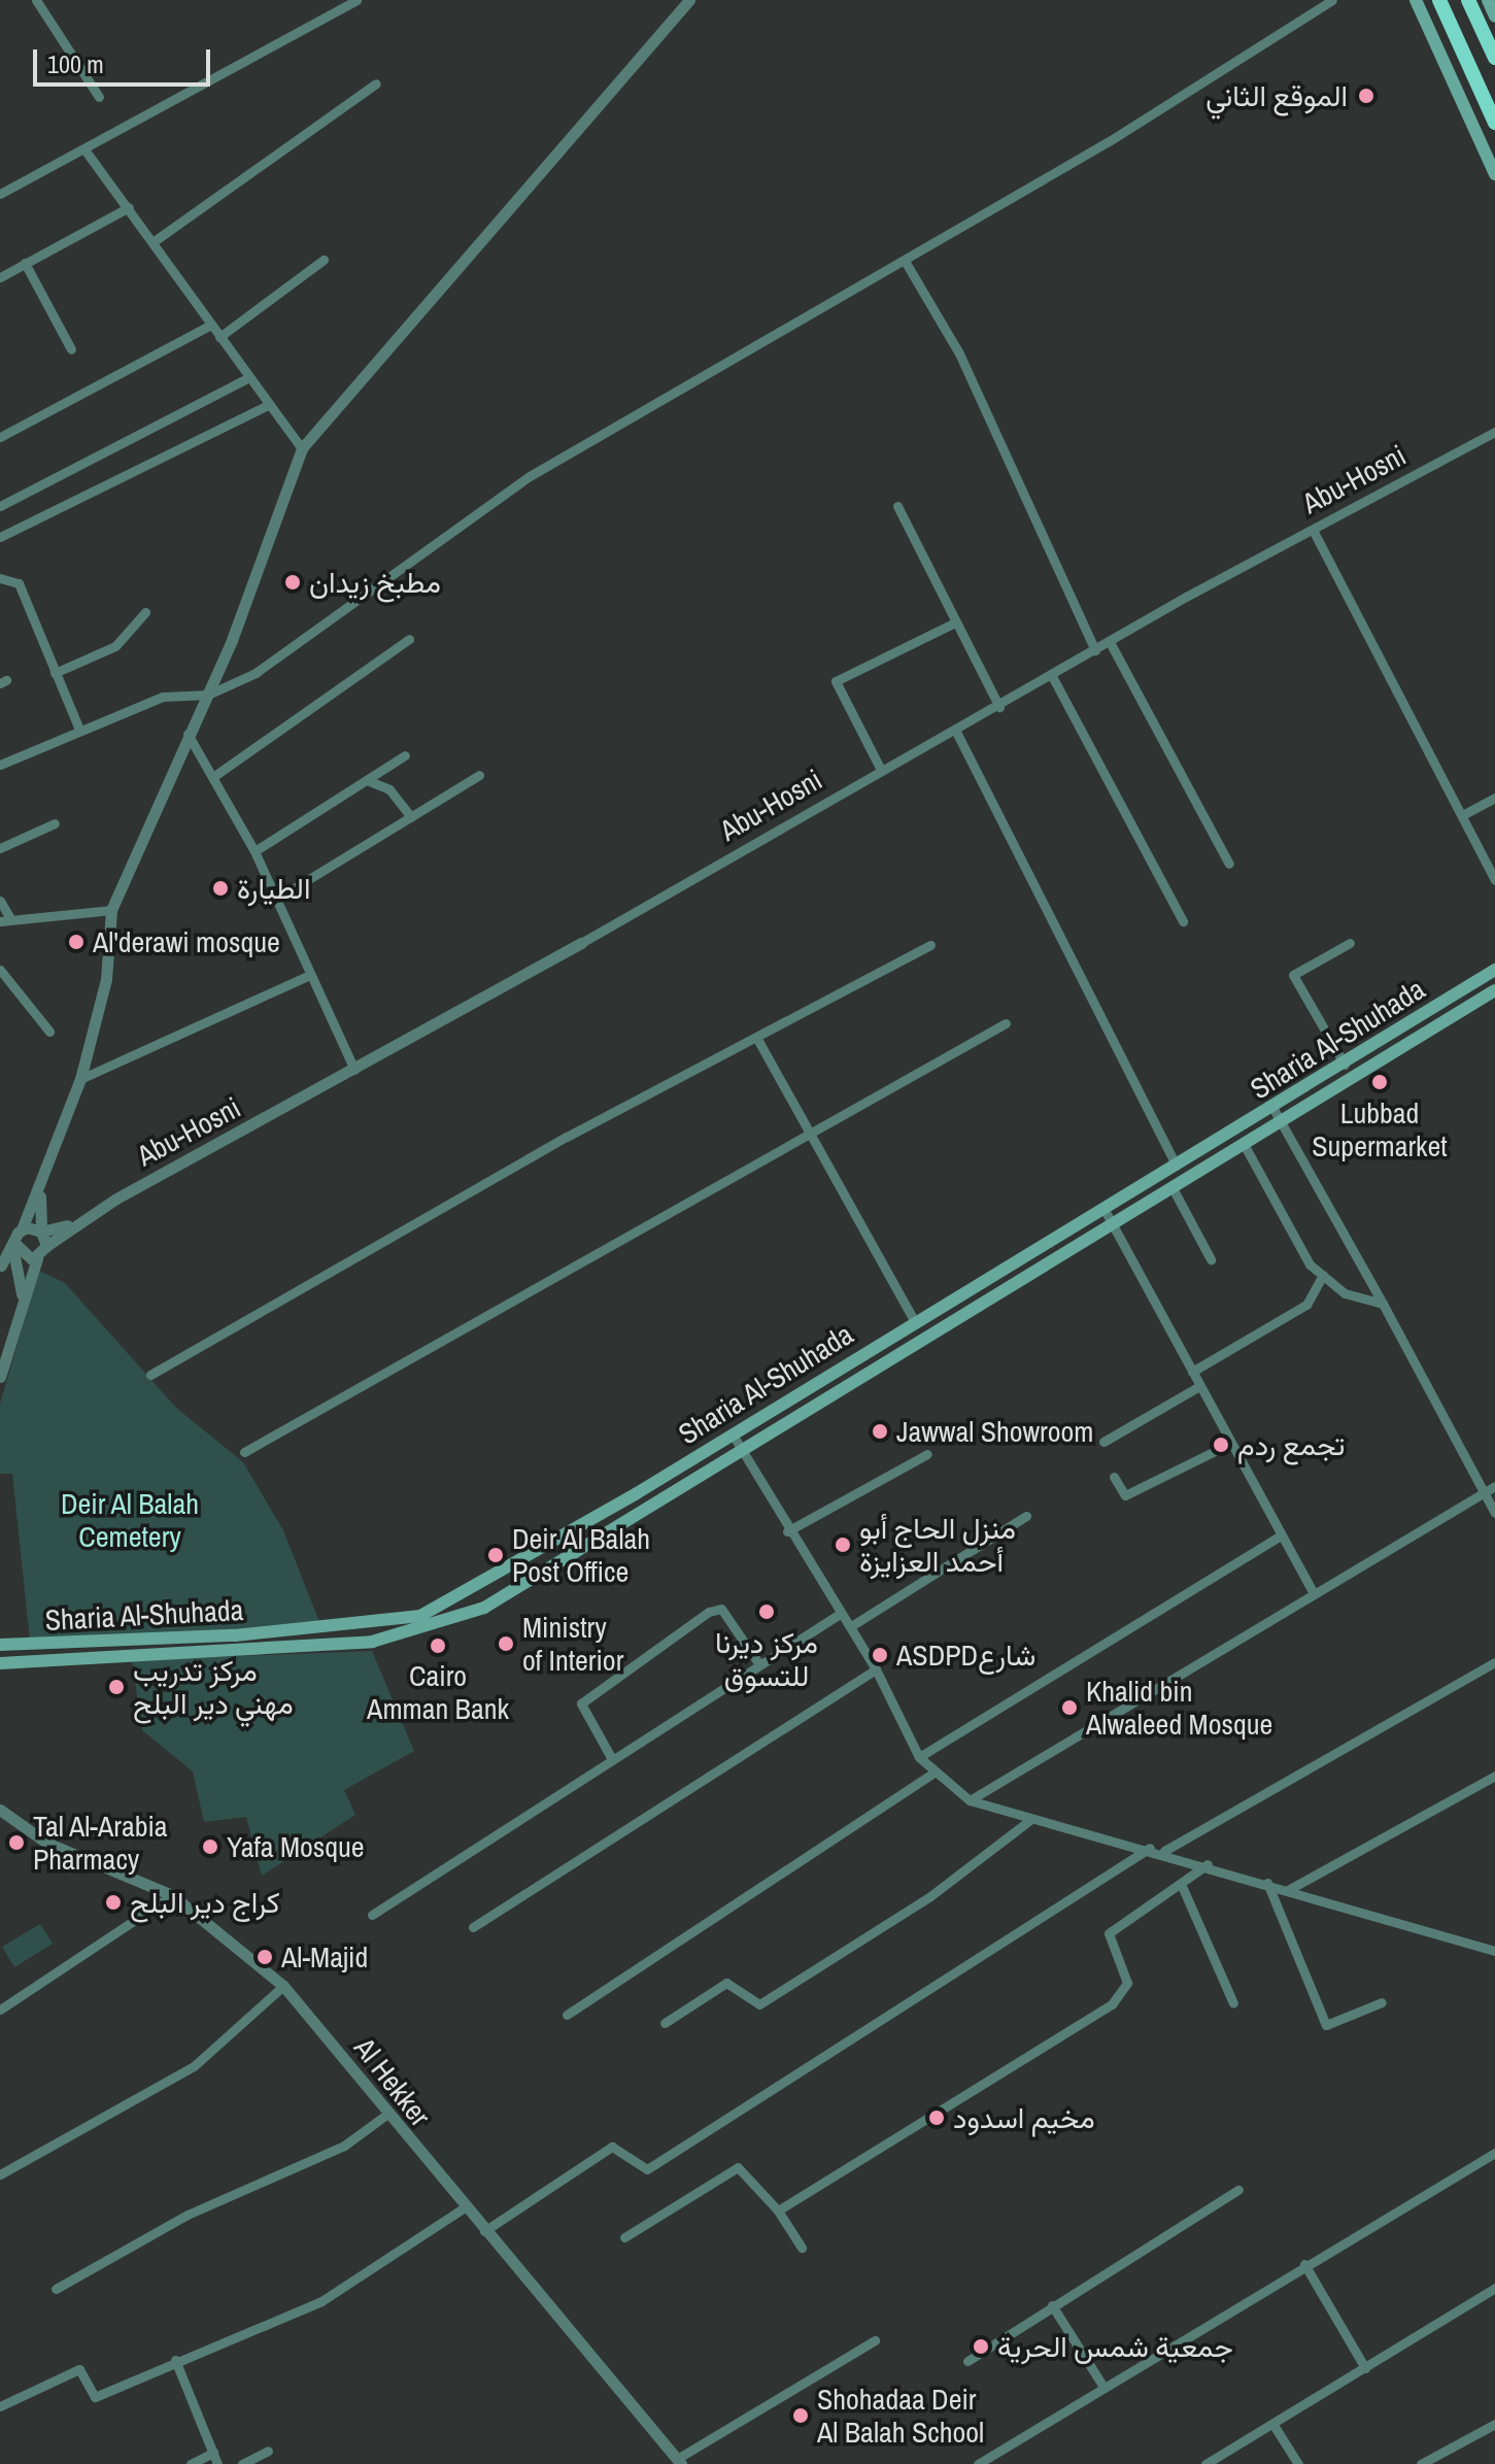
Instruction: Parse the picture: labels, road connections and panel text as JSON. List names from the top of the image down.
{
  "streets": {
    "main road": ["Sharia Al-Shuhada"],
    "street": ["Abu-Hosni", "Al Hekker"]
  },
  "parks": ["Deir Al Balah Cemetery"],
  "places": [
    "الموقع الثاني",
    "مطبخ زيدان",
    "الطيارة",
    "Al'derawi mosque",
    "Lubbad Supermarket",
    "Jawwal Showroom",
    "تجمع ردم",
    "منزل الحاج أبو أحمد العزايزة",
    "Deir Al Balah Post Office",
    "مركز ديرنا للتسوق",
    "Ministry of Interior",
    "Cairo Amman Bank",
    "ASDPDشارع",
    "مركز تدريب مهني دير البلح",
    "Khalid bin Alwaleed Mosque",
    "Tal Al-Arabia Pharmacy",
    "Yafa Mosque",
    "كراج دير البلح",
    "Al-Majid",
    "مخيم اسدود",
    "جمعية شمس الحرية",
    "Shohadaa Deir Al Balah School"
  ],
  "scale_bar": "100 m"
}
